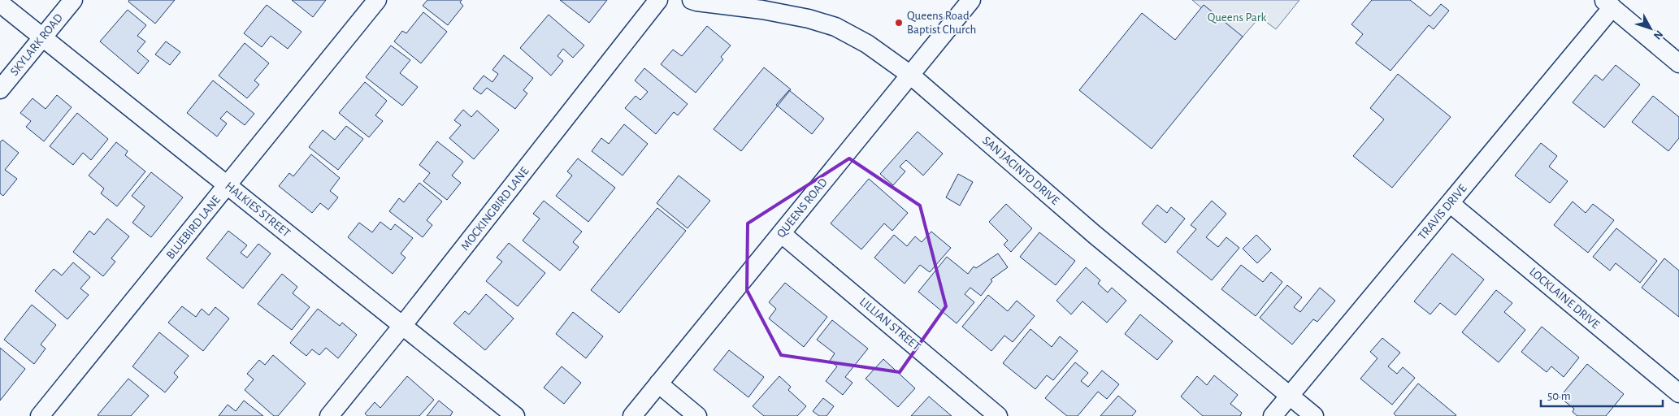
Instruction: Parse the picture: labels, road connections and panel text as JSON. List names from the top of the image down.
{
  "streets": {
    "street": [
      "SKYLARK ROAD",
      "SAN JACINTO DRIVE",
      "QUEENS ROAD",
      "MOCKINGBIRD LANE",
      "HALKIES STREET",
      "TRAVIS DRIVE",
      "BLUEBIRD LANE",
      "LOCKLAINE DRIVE",
      "LILLIAN STREET"
    ]
  },
  "crossings": [
    ["SKYLARK ROAD", "HALKIES STREET"],
    ["SAN JACINTO DRIVE", "QUEENS ROAD"],
    ["SAN JACINTO DRIVE", "TRAVIS DRIVE"],
    ["QUEENS ROAD", "LILLIAN STREET"],
    ["MOCKINGBIRD LANE", "HALKIES STREET"],
    ["HALKIES STREET", "BLUEBIRD LANE"],
    ["TRAVIS DRIVE", "LOCKLAINE DRIVE"]
  ],
  "parks": ["Queens Park"],
  "places": ["Queens Road Baptist Church"],
  "scale_bar": "50 m",
  "north": "bottom right"
}
